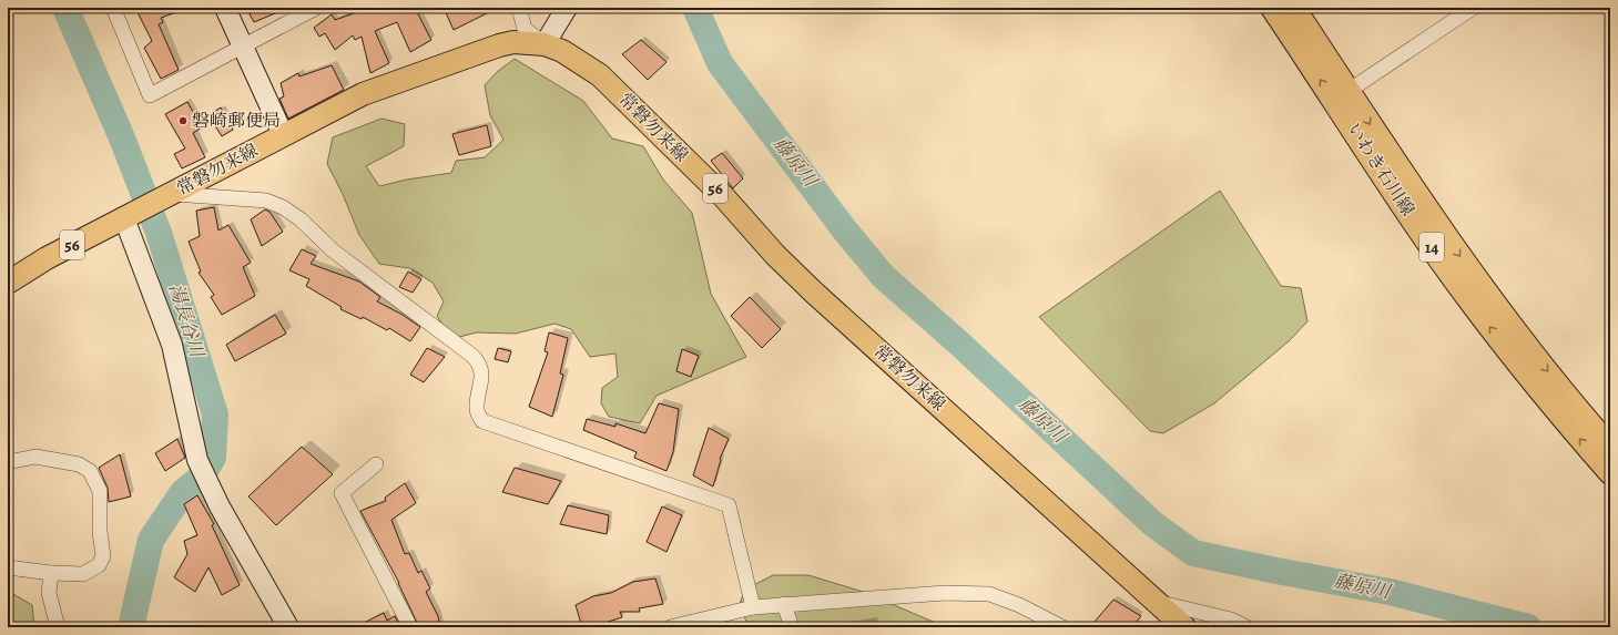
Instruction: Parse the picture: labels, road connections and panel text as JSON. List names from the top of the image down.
{
  "streets": {
    "main road": [
      "常磐勿来線",
      "いわき石川線",
      "56",
      "14"
    ]
  },
  "water": ["藤原川", "湯長谷川"],
  "places": ["磐崎郵便局"]
}
